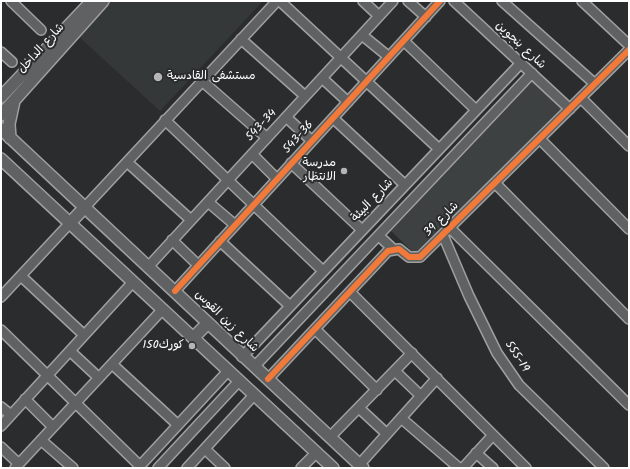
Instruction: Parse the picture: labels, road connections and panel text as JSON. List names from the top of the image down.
{
  "streets": {
    "main road": ["شارع الداخل", "شارع زين القوس"],
    "street": [
      "شارع بنجوين",
      "543-34",
      "543-36",
      "شارع البيئة",
      "شارع 39",
      "555-19"
    ]
  },
  "crossings": [
    ["شارع بنجوين", "شارع البيئة"],
    ["شارع بنجوين", "شارع 39"],
    ["543-34", "شارع زين القوس"],
    ["543-36", "شارع زين القوس"],
    ["شارع البيئة", "شارع زين القوس"],
    ["شارع 39", "555-19"]
  ],
  "places": ["مستشفى القادسية", "مدرسة الانتظار", "كورك150"]
}
